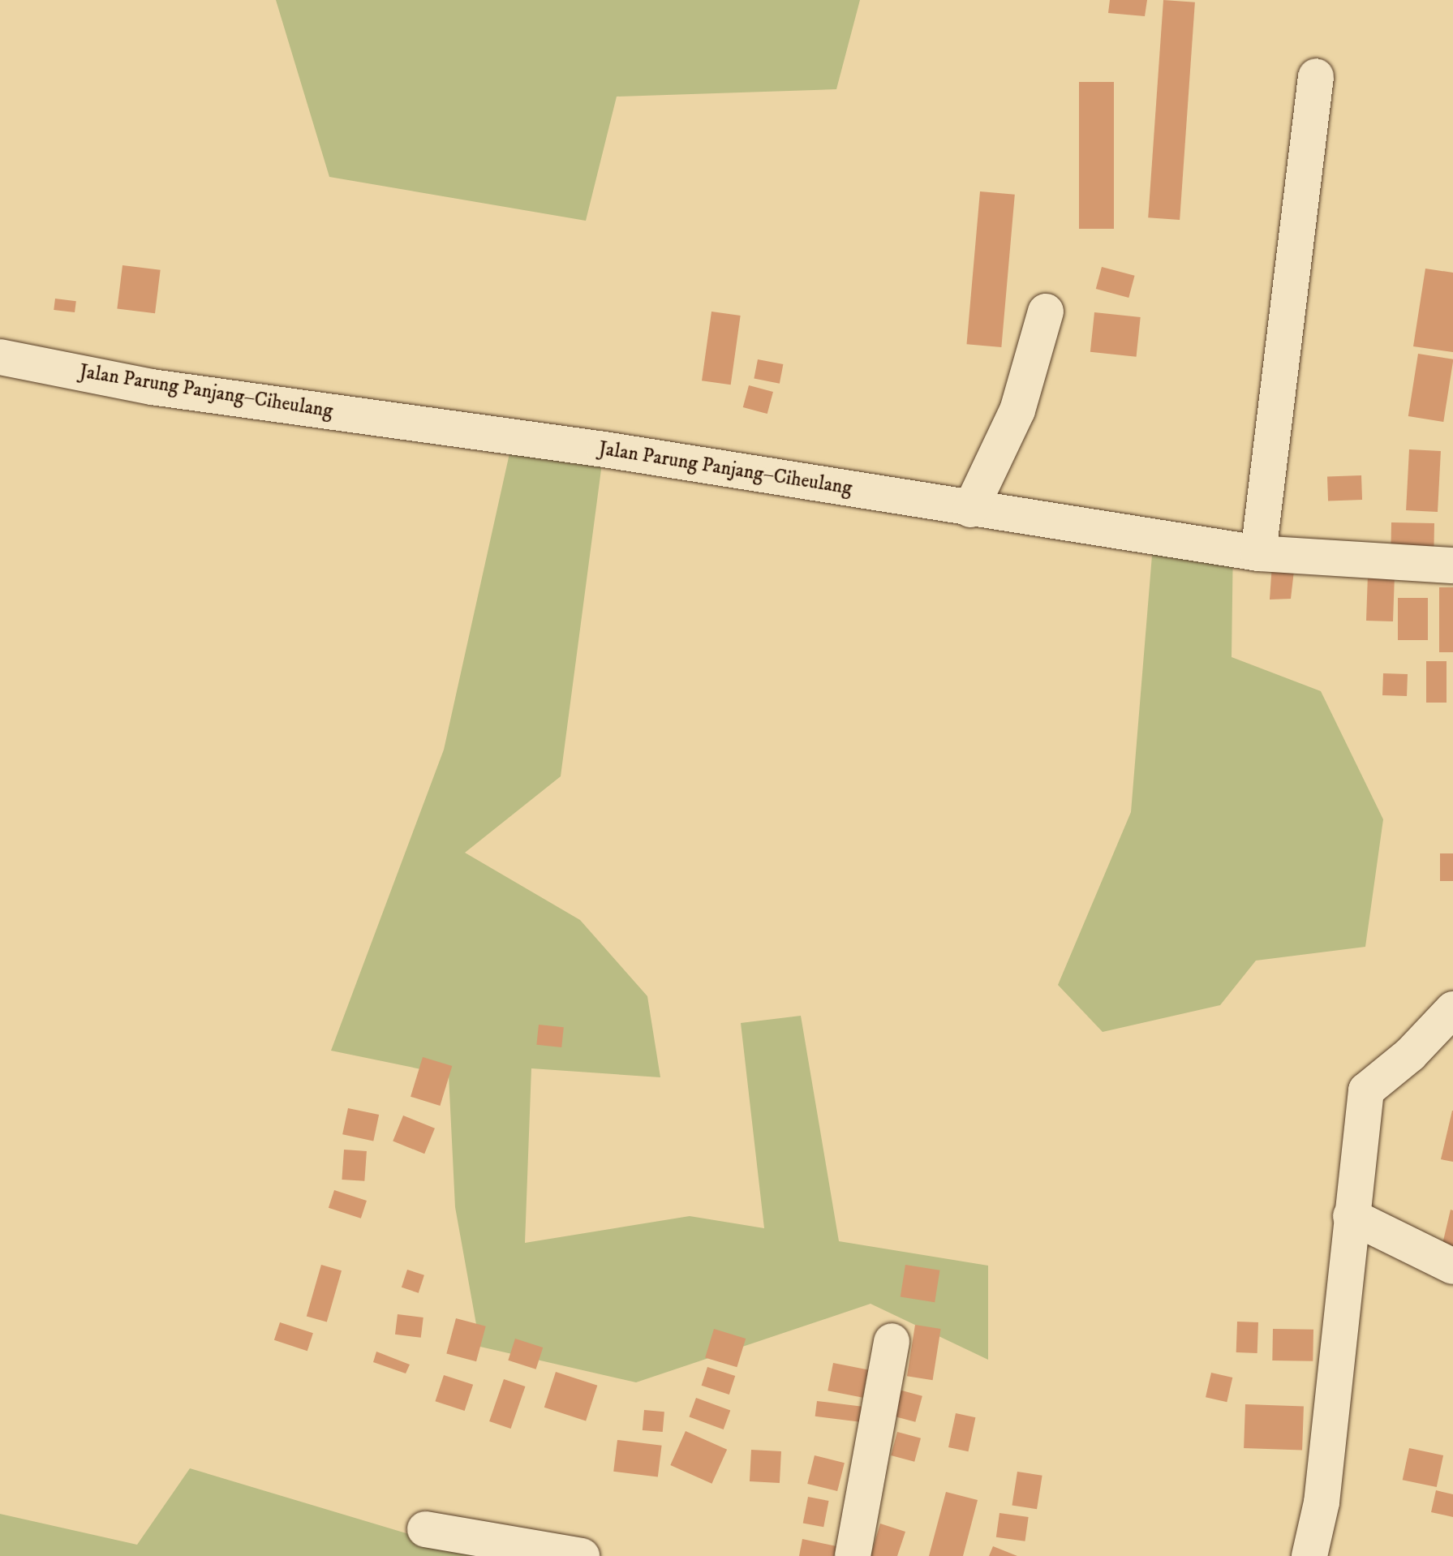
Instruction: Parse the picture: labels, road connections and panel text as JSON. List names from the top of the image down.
{
  "streets": {
    "street": ["Jalan Parung Panjang–Ciheulang"]
  }
}
